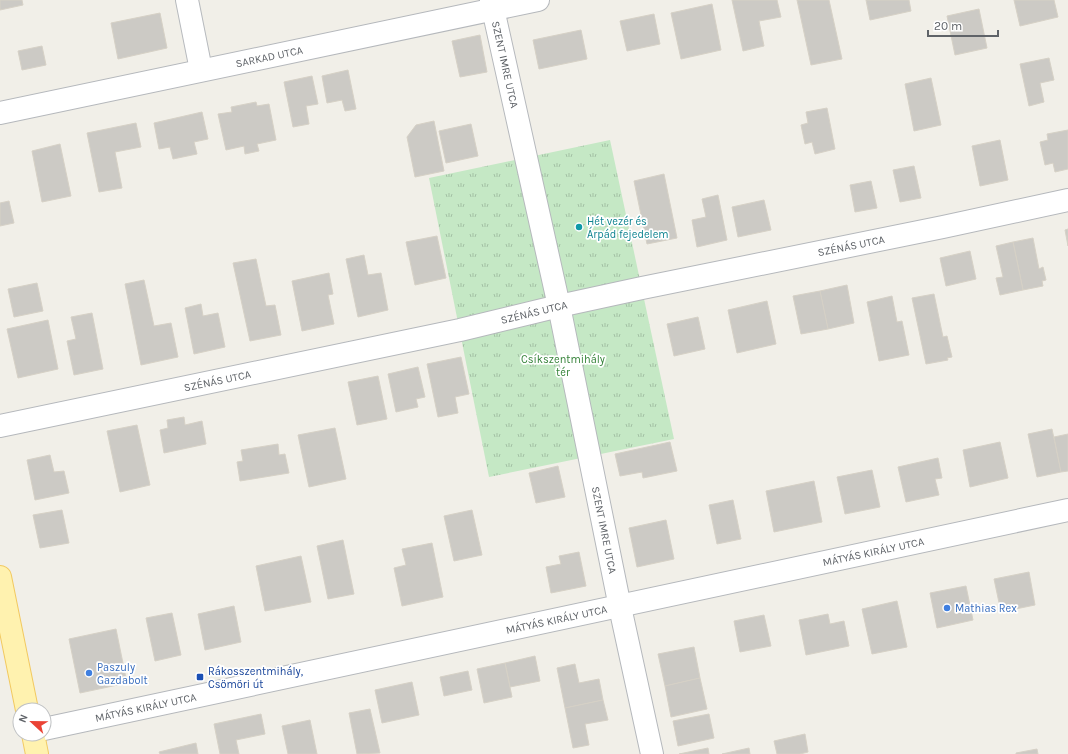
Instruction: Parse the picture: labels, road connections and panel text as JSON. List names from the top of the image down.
{
  "streets": {
    "street": [
      "SARKAD UTCA",
      "SZENT IMRE UTCA",
      "SZÉNÁS UTCA",
      "MÁTYÁS KIRÁLY UTCA"
    ]
  },
  "crossings": [
    ["SARKAD UTCA", "SZENT IMRE UTCA"],
    ["SZENT IMRE UTCA", "SZÉNÁS UTCA"],
    ["SZENT IMRE UTCA", "MÁTYÁS KIRÁLY UTCA"]
  ],
  "parks": ["Csíkszentmihály tér"],
  "places": {
    "other": ["Hét vezér és Árpád fejedelem", "Mathias Rex", "Paszuly Gazdabolt"],
    "transit": ["Rákosszentmihály, Csömöri út"]
  },
  "scale_bar": "20 m",
  "north": "left"
}
